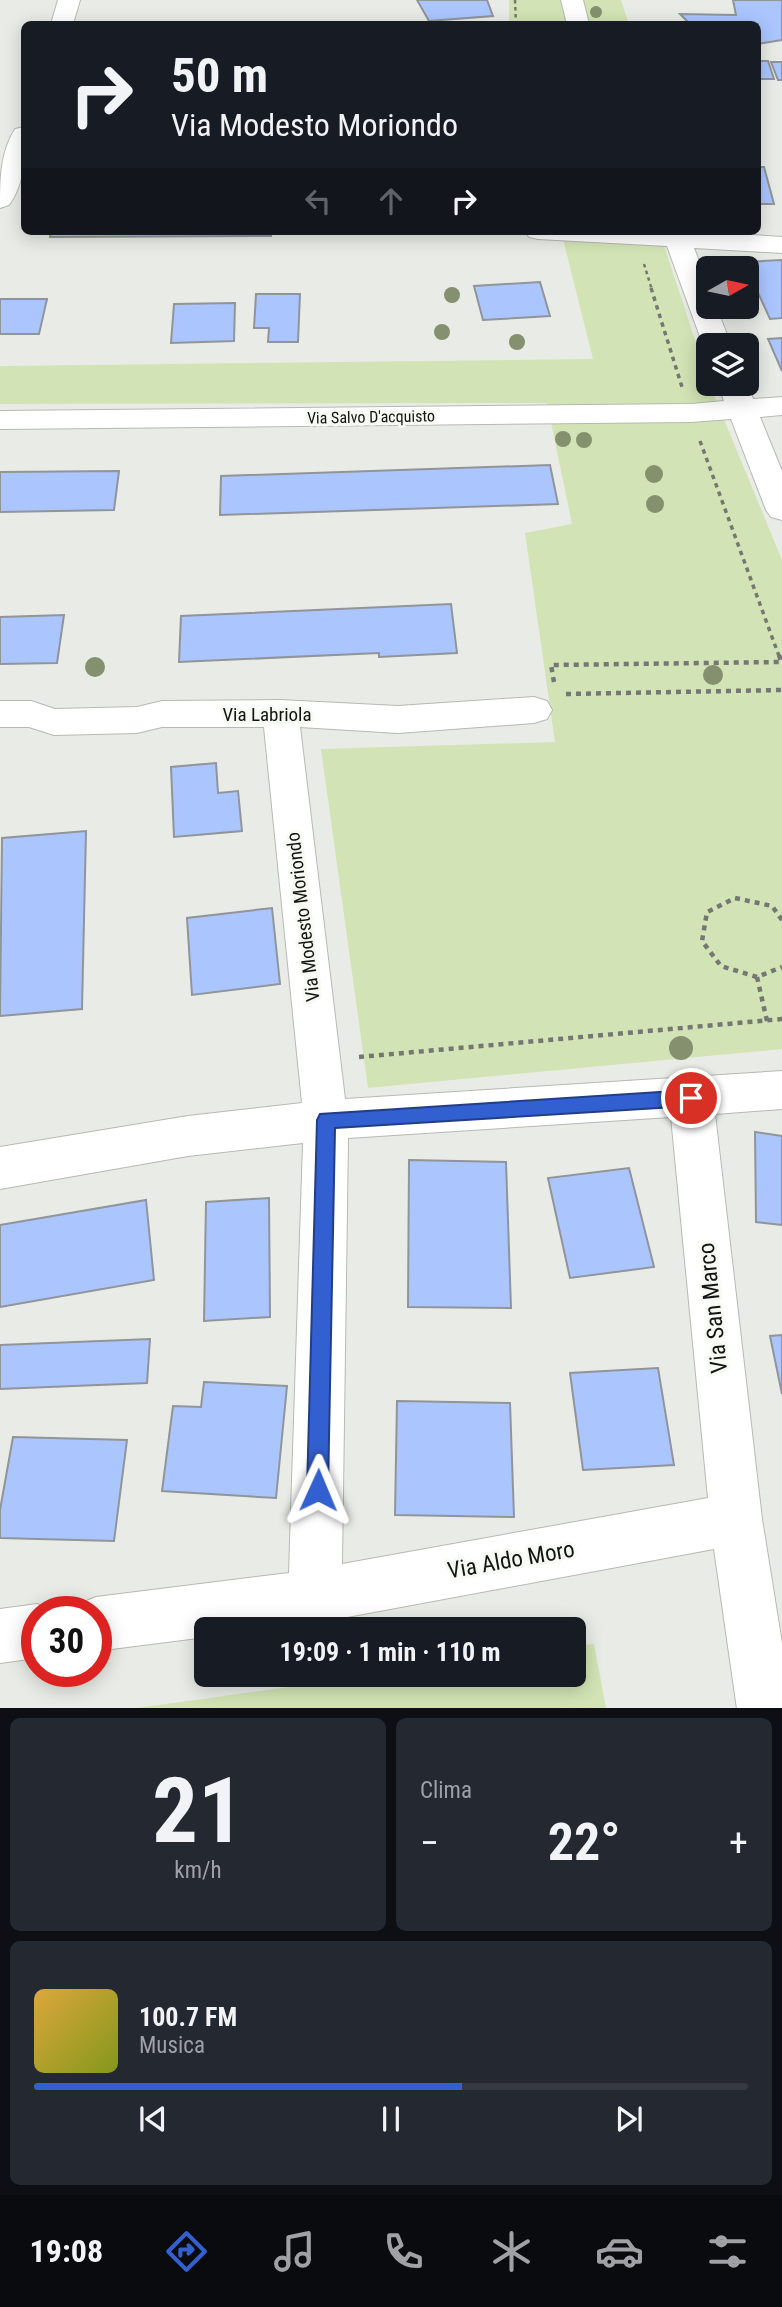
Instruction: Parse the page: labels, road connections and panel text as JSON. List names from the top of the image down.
{
  "streets": {
    "street": [
      "Via Salvo D'acquisto",
      "Via Labriola",
      "Via Modesto Moriondo",
      "Via San Marco",
      "Via Aldo Moro"
    ]
  },
  "crossings": [
    ["Via Labriola", "Via Modesto Moriondo"],
    ["Via Modesto Moriondo", "Via Aldo Moro"],
    ["Via San Marco", "Via Aldo Moro"]
  ],
  "north": "right",
  "page": {
    "turn": ["50 m", "Via Modesto Moriondo"],
    "limit": "30",
    "trip": "19:09 · 1 min · 110 m",
    "tile": [
      ["21", "km/h"],
      "Clima"
    ],
    "heat": ["−", "22°", "+"],
    "song": ["100.7 FM", "Musica"],
    "tabs": "19:08"
  }
}
